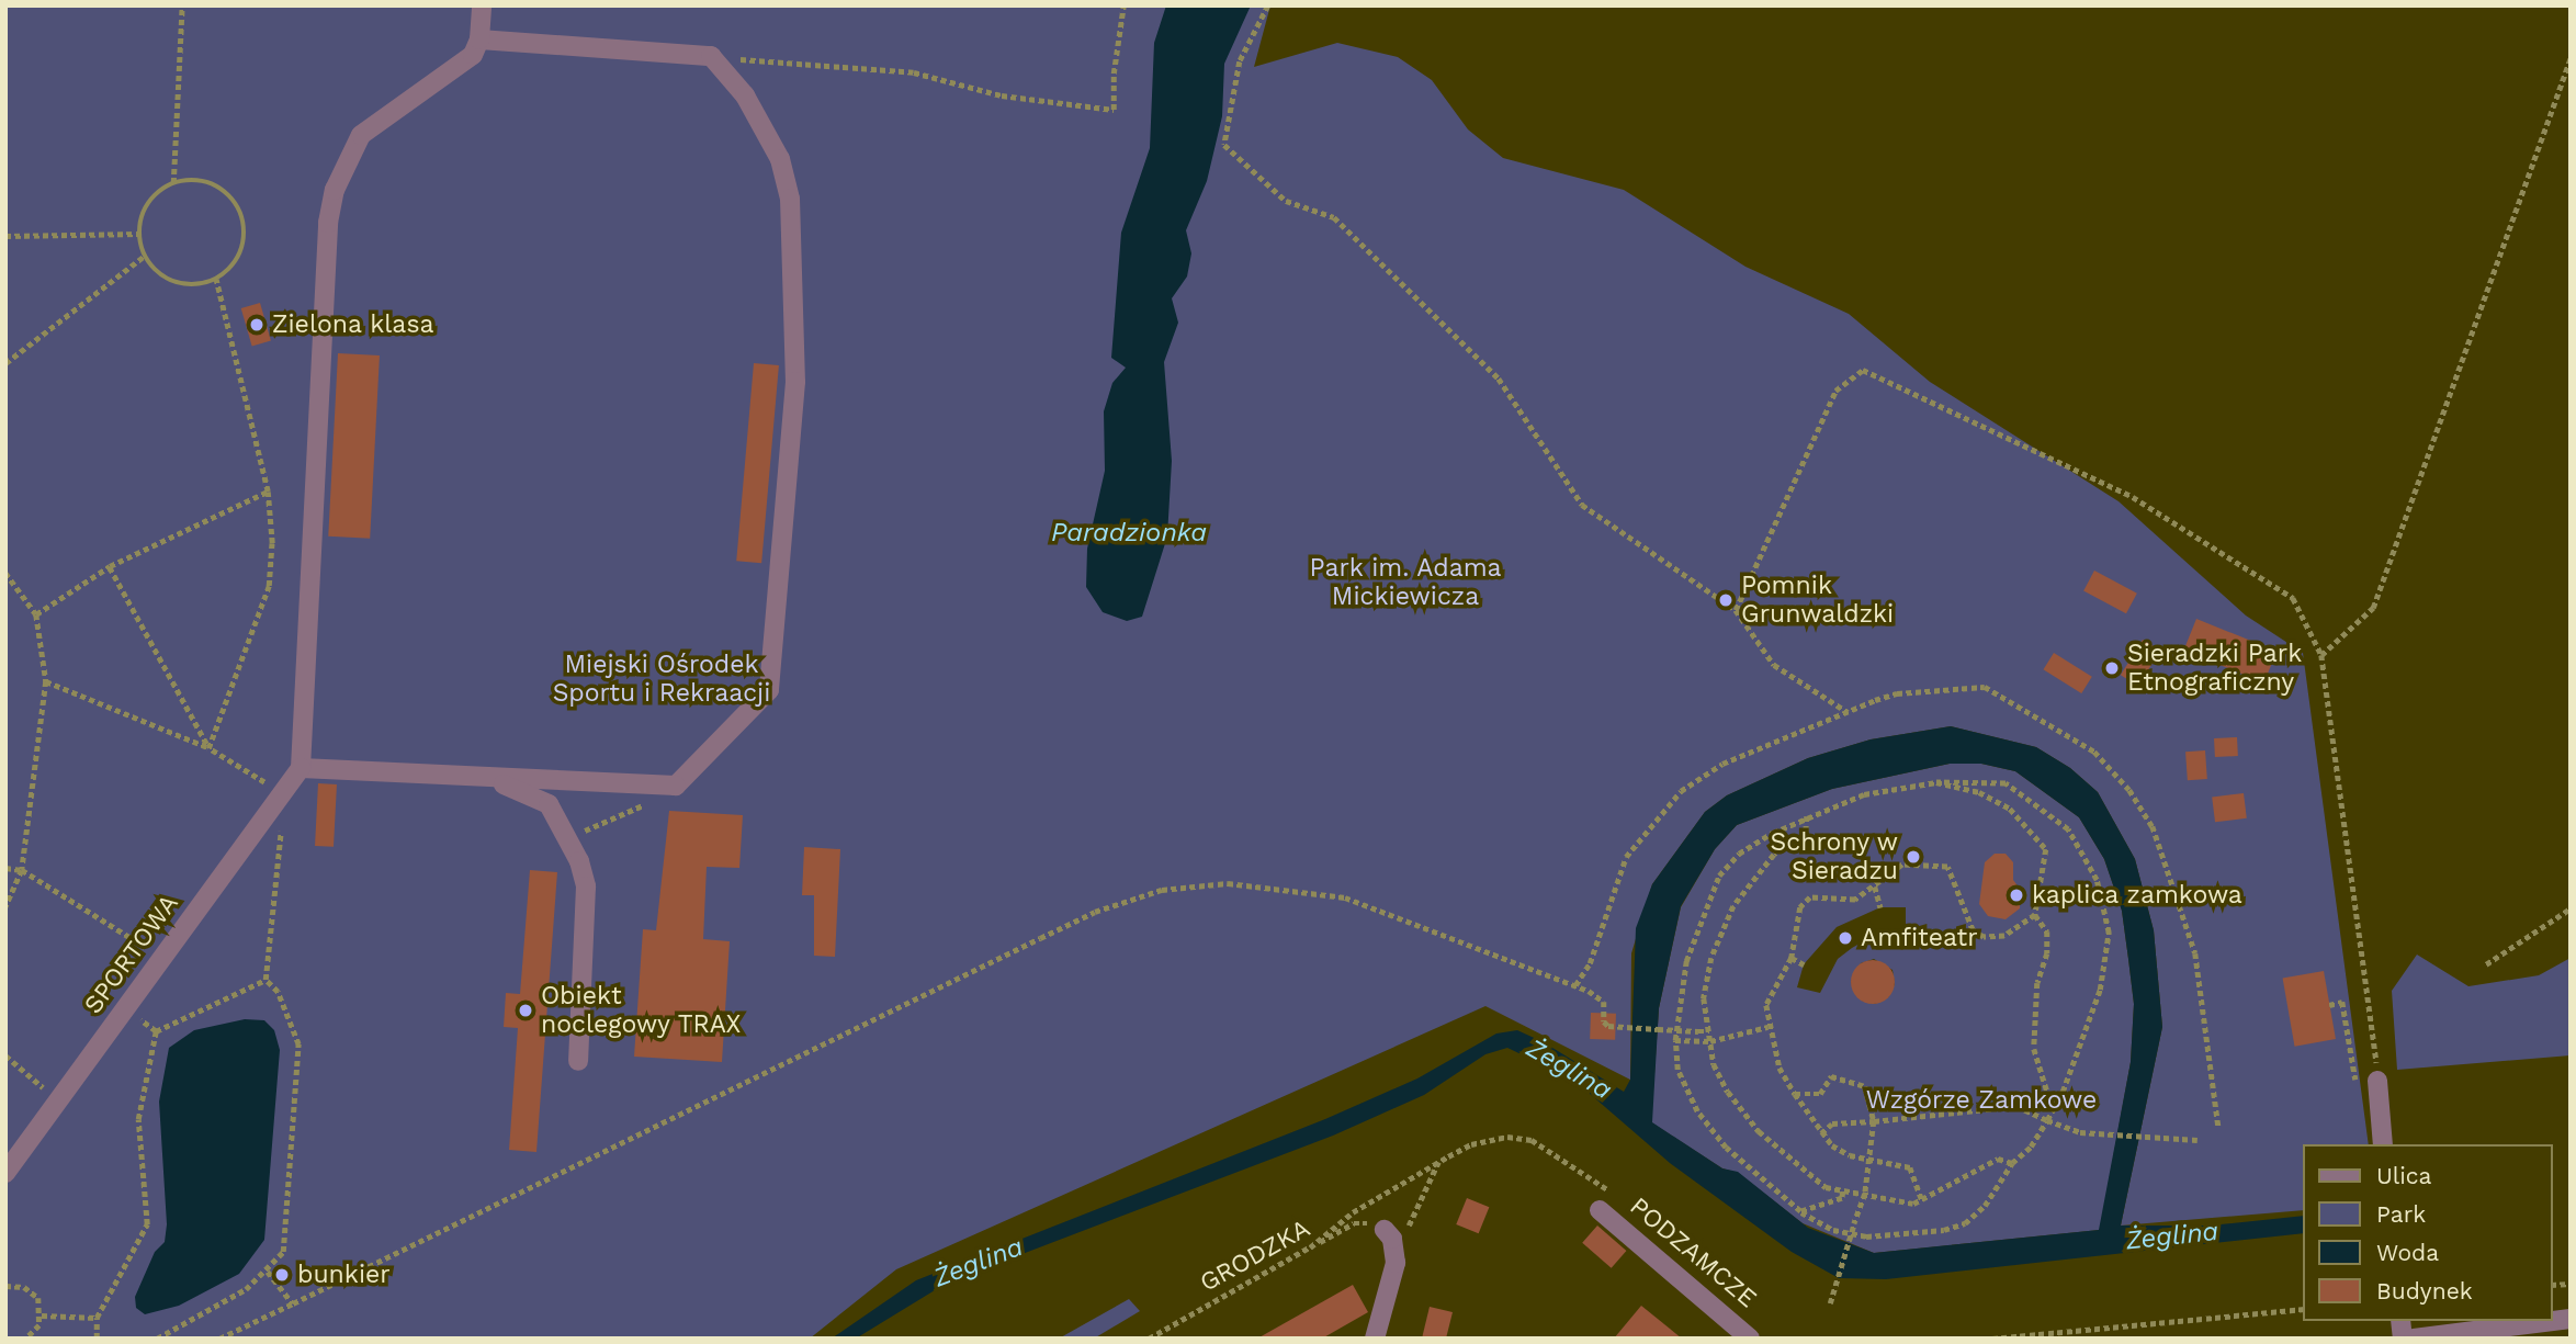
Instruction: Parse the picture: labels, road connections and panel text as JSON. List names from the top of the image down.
{
  "streets": {
    "street": ["SPORTOWA", "PODZAMCZE"],
    "path": ["GRODZKA"]
  },
  "water": ["Paradzionka", "Żeglina"],
  "parks": ["Park im. Adama Mickiewicza", "Miejski Ośrodek Sportu i Rekraacji", "Wzgórze Zamkowe"],
  "places": [
    "Zielona klasa",
    "Pomnik Grunwaldzki",
    "Sieradzki Park Etnograficzny",
    "Schrony w Sieradzu",
    "kaplica zamkowa",
    "Amfiteatr",
    "Obiekt noclegowy TRAX",
    "bunkier"
  ],
  "legend": [
    "Ulica",
    "Park",
    "Woda",
    "Budynek"
  ]
}
